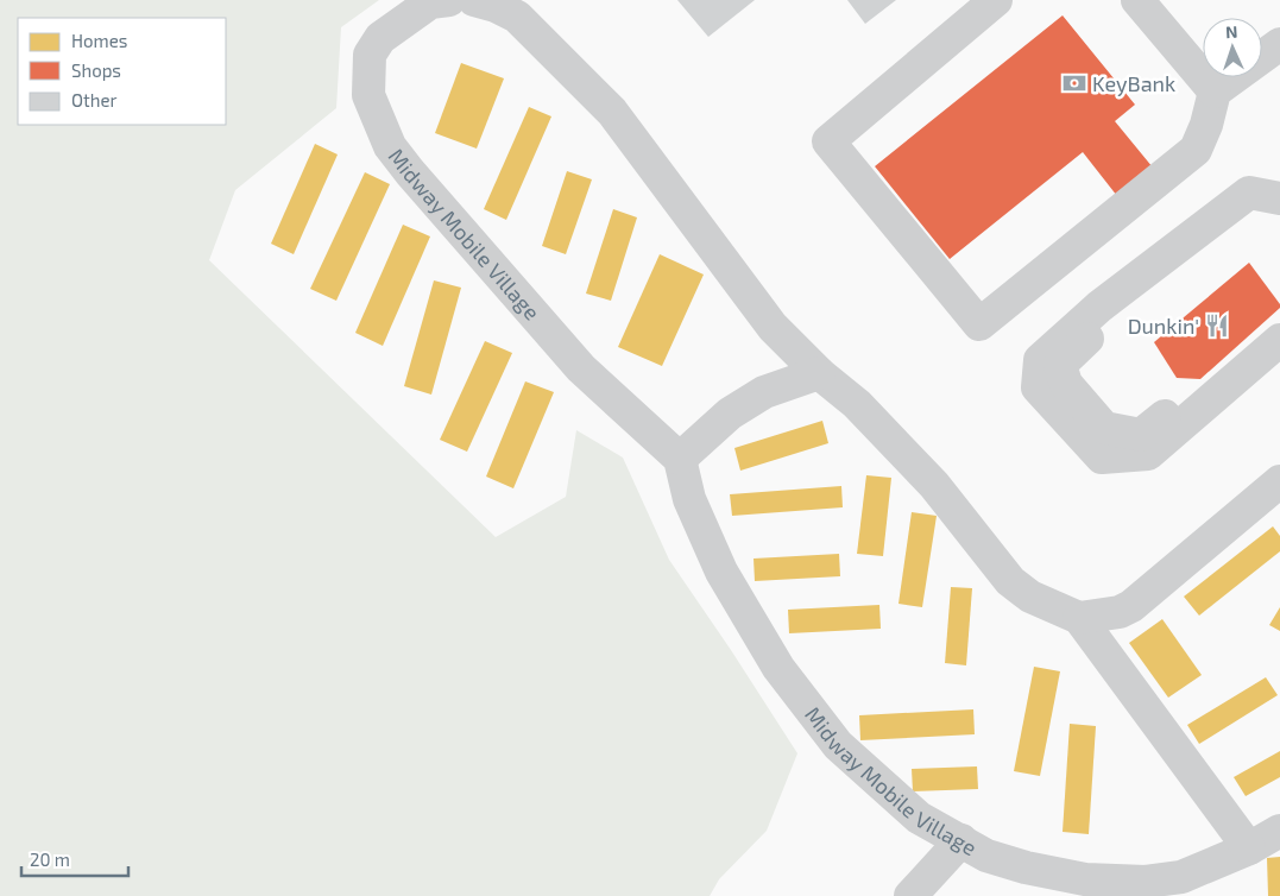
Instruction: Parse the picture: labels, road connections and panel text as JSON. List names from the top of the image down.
{
  "streets": {
    "street": ["Midway Mobile Village"]
  },
  "places": {
    "bank": ["KeyBank"],
    "restaurant": ["Dunkin'"]
  },
  "legend": ["Homes", "Shops", "Other"],
  "scale_bar": "20 m",
  "north": "top"
}
